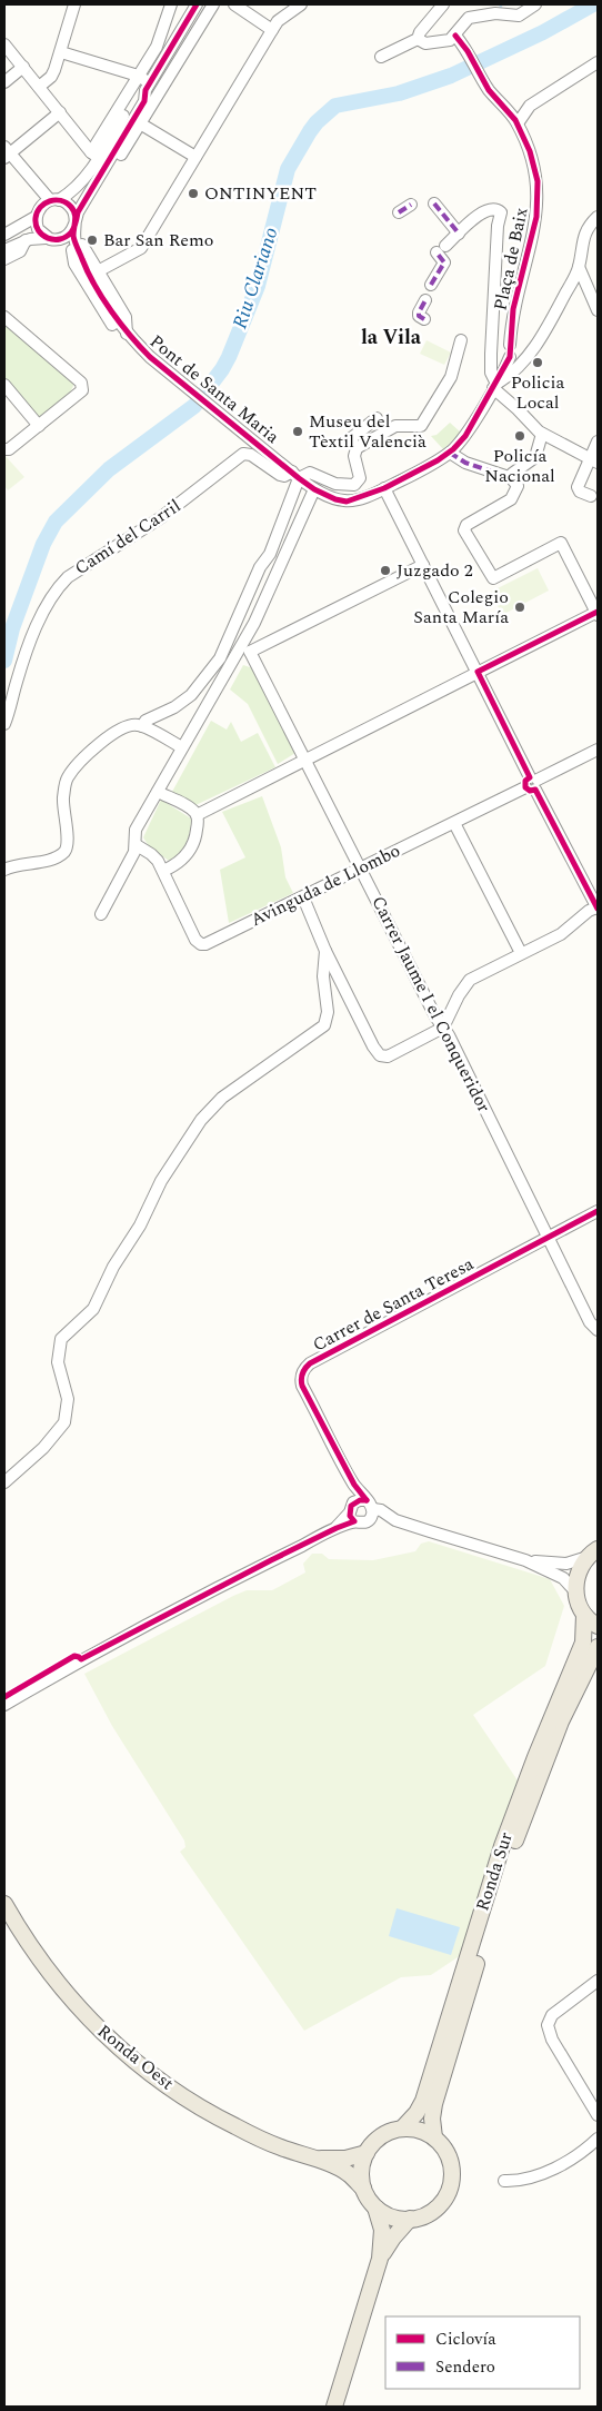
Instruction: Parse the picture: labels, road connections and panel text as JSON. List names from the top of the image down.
{
  "streets": {
    "main road": ["Ronda Sur", "Ronda Oest"],
    "street": [
      "Plaça de Baix",
      "Pont de Santa Maria",
      "Camí del Carril",
      "Avinguda de Llombo",
      "Carrer Jaume I el Conqueridor",
      "Carrer de Santa Teresa"
    ]
  },
  "crossings": [
    ["Plaça de Baix", "Pont de Santa Maria"],
    ["Pont de Santa Maria", "Camí del Carril"],
    ["Avinguda de Llombo", "Carrer Jaume I el Conqueridor"],
    ["Carrer Jaume I el Conqueridor", "Carrer de Santa Teresa"],
    ["Ronda Sur", "Ronda Oest"]
  ],
  "districts": ["la Vila"],
  "water": ["Riu Clariano"],
  "places": [
    "ONTINYENT",
    "Bar San Remo",
    "Policia Local",
    "Museu del Tèxtil Valencià",
    "Policía Nacional",
    "Juzgado 2",
    "Colegio Santa María"
  ],
  "legend": ["Ciclovía", "Sendero"]
}
